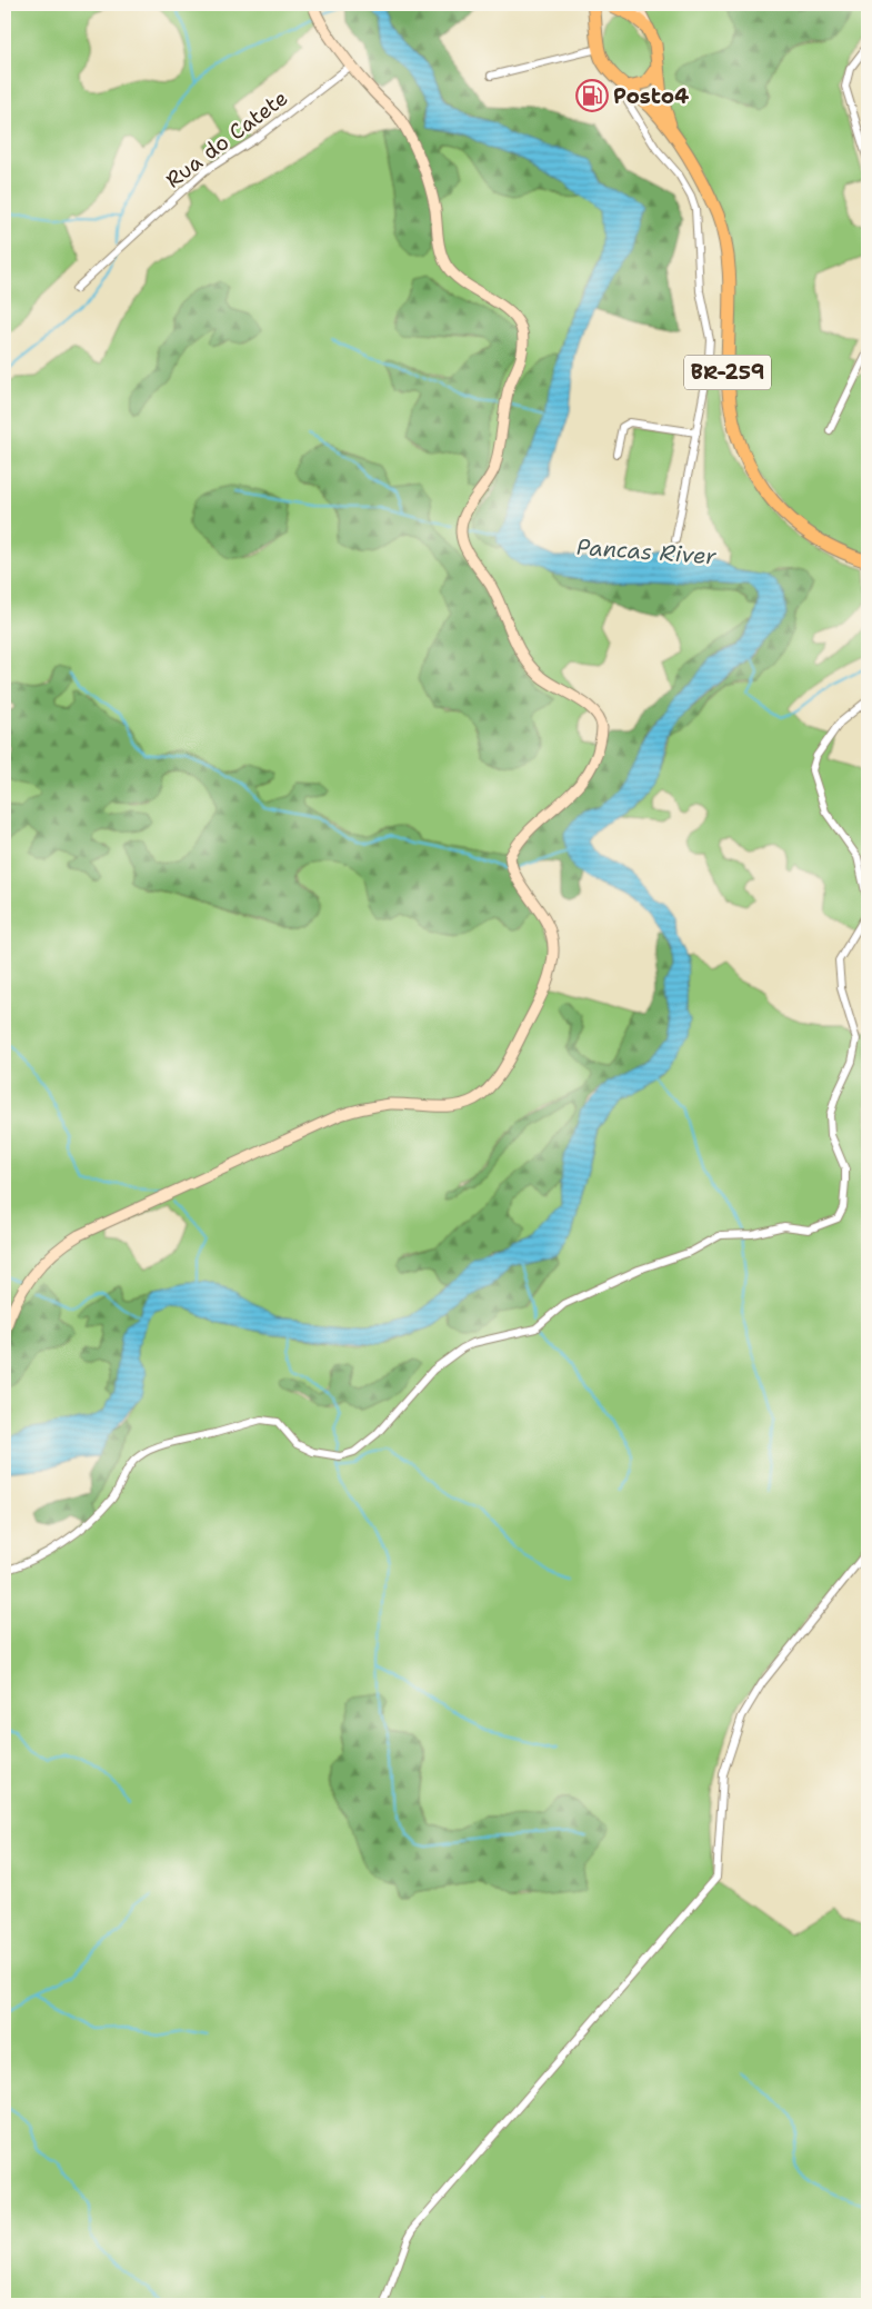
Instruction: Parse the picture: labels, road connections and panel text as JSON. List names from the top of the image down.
{
  "streets": {
    "highway": ["BR-259"],
    "street": ["Rua do Catete"]
  },
  "water": ["Pancas River"],
  "places": {
    "fuel station": ["Posto4"]
  }
}
